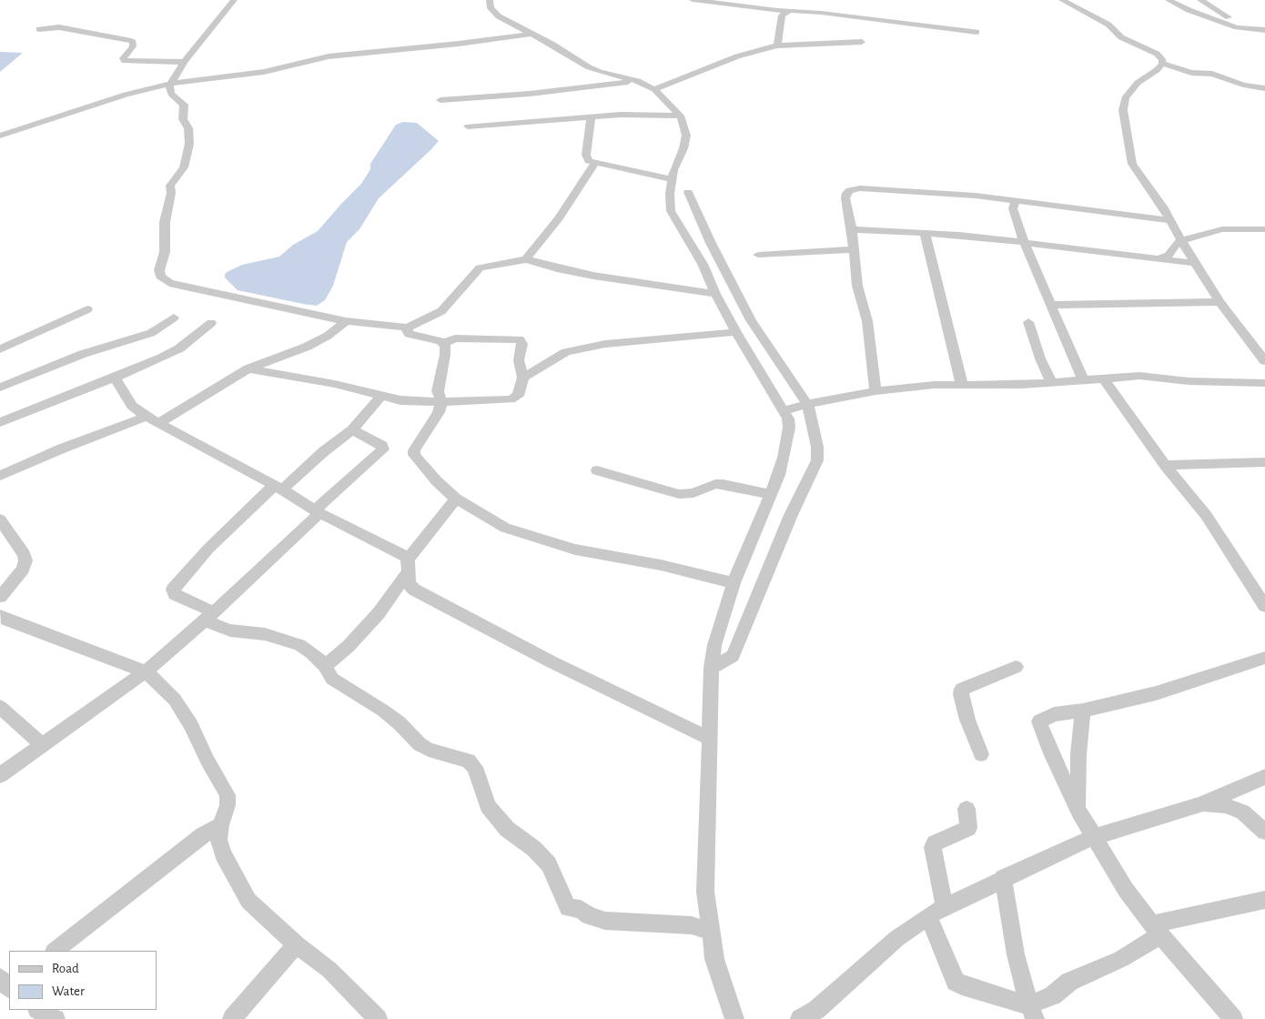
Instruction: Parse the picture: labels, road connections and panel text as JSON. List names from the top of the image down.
{
  "legend": ["Road", "Water"]
}
